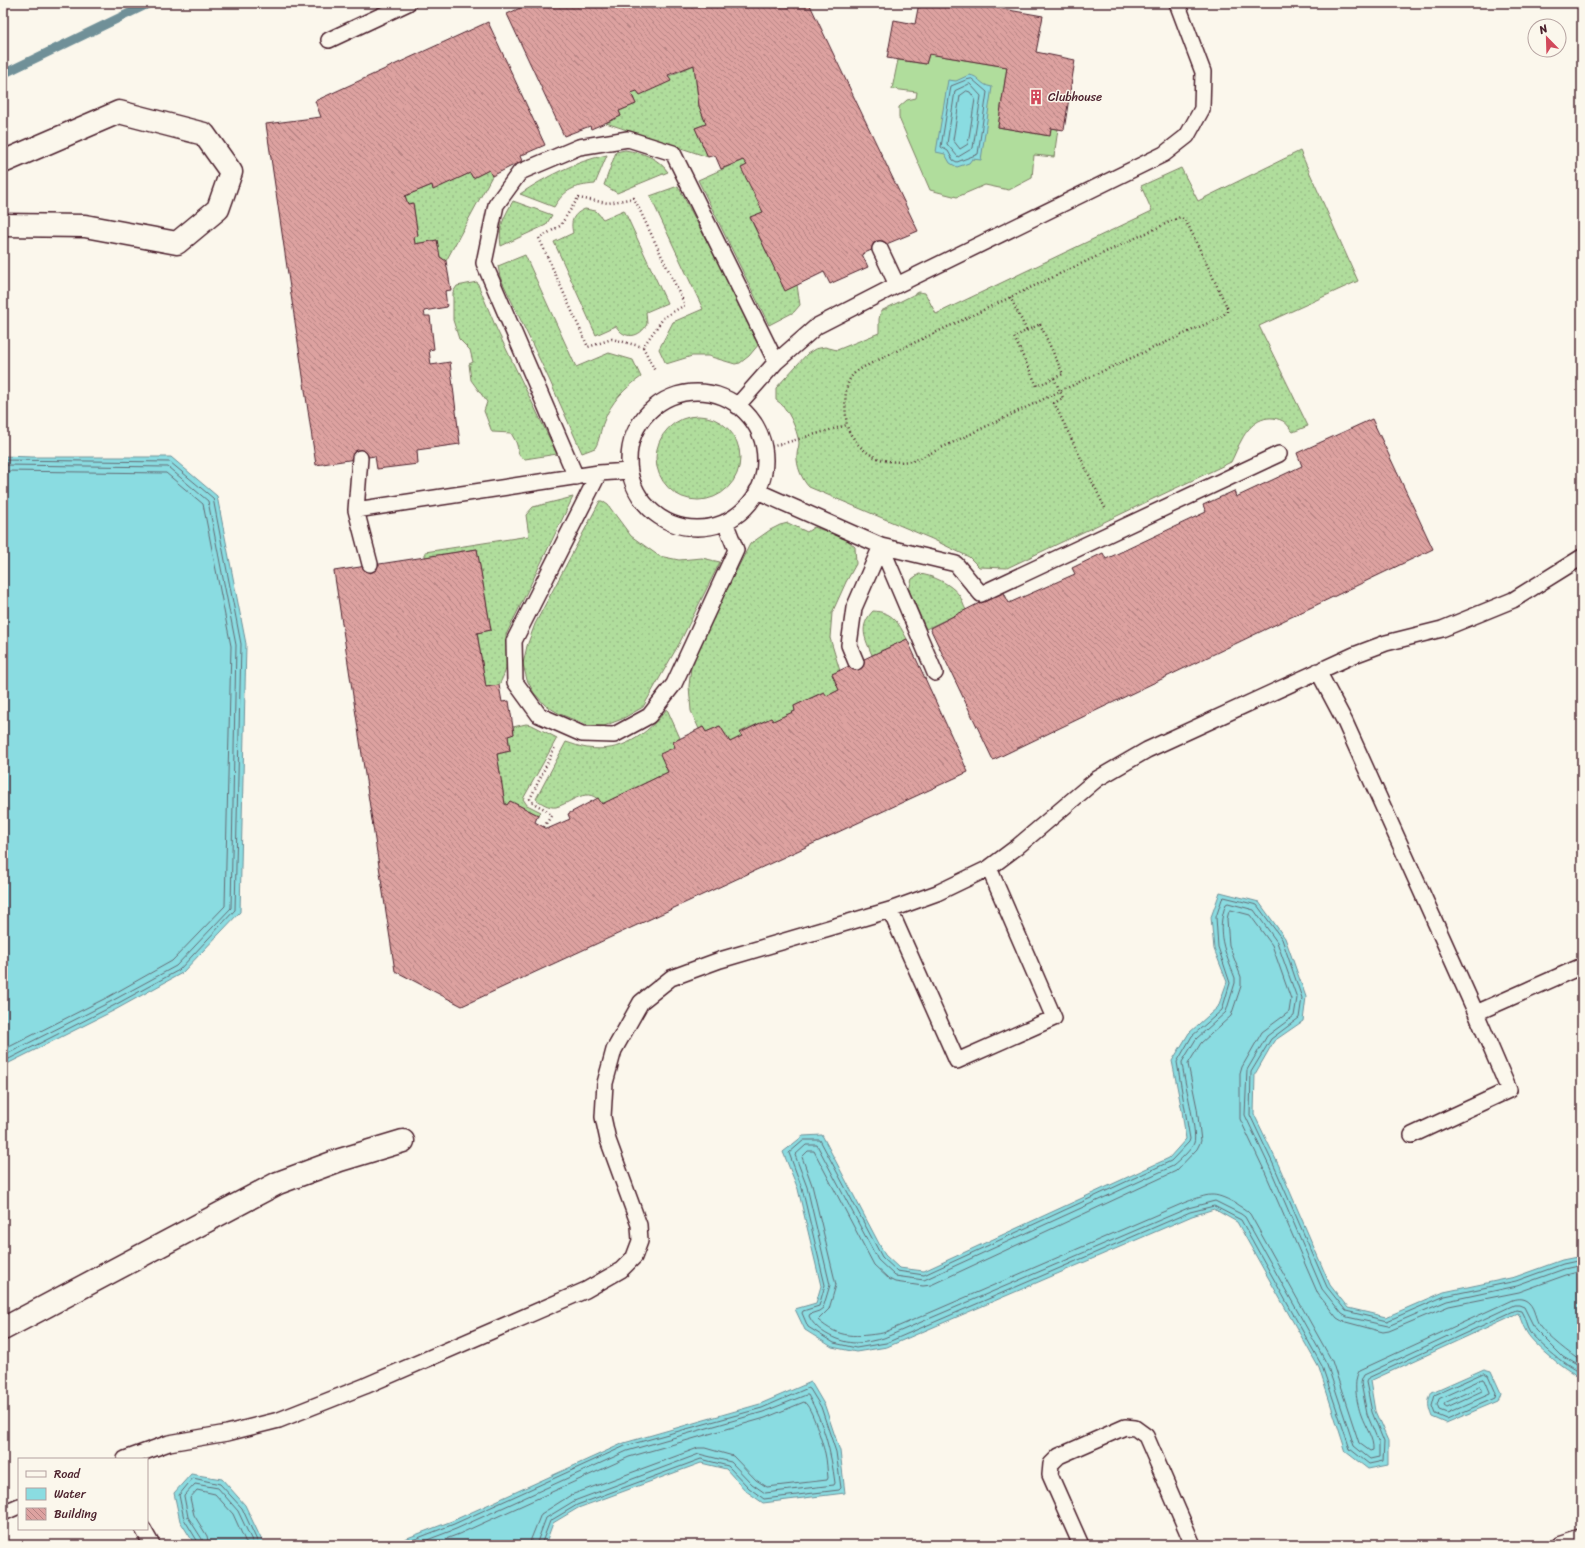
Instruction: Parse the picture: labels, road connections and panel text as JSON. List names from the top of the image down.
{
  "places": {
    "building": ["Clubhouse"]
  },
  "legend": ["Road", "Water", "Building"],
  "north": "top left"
}
